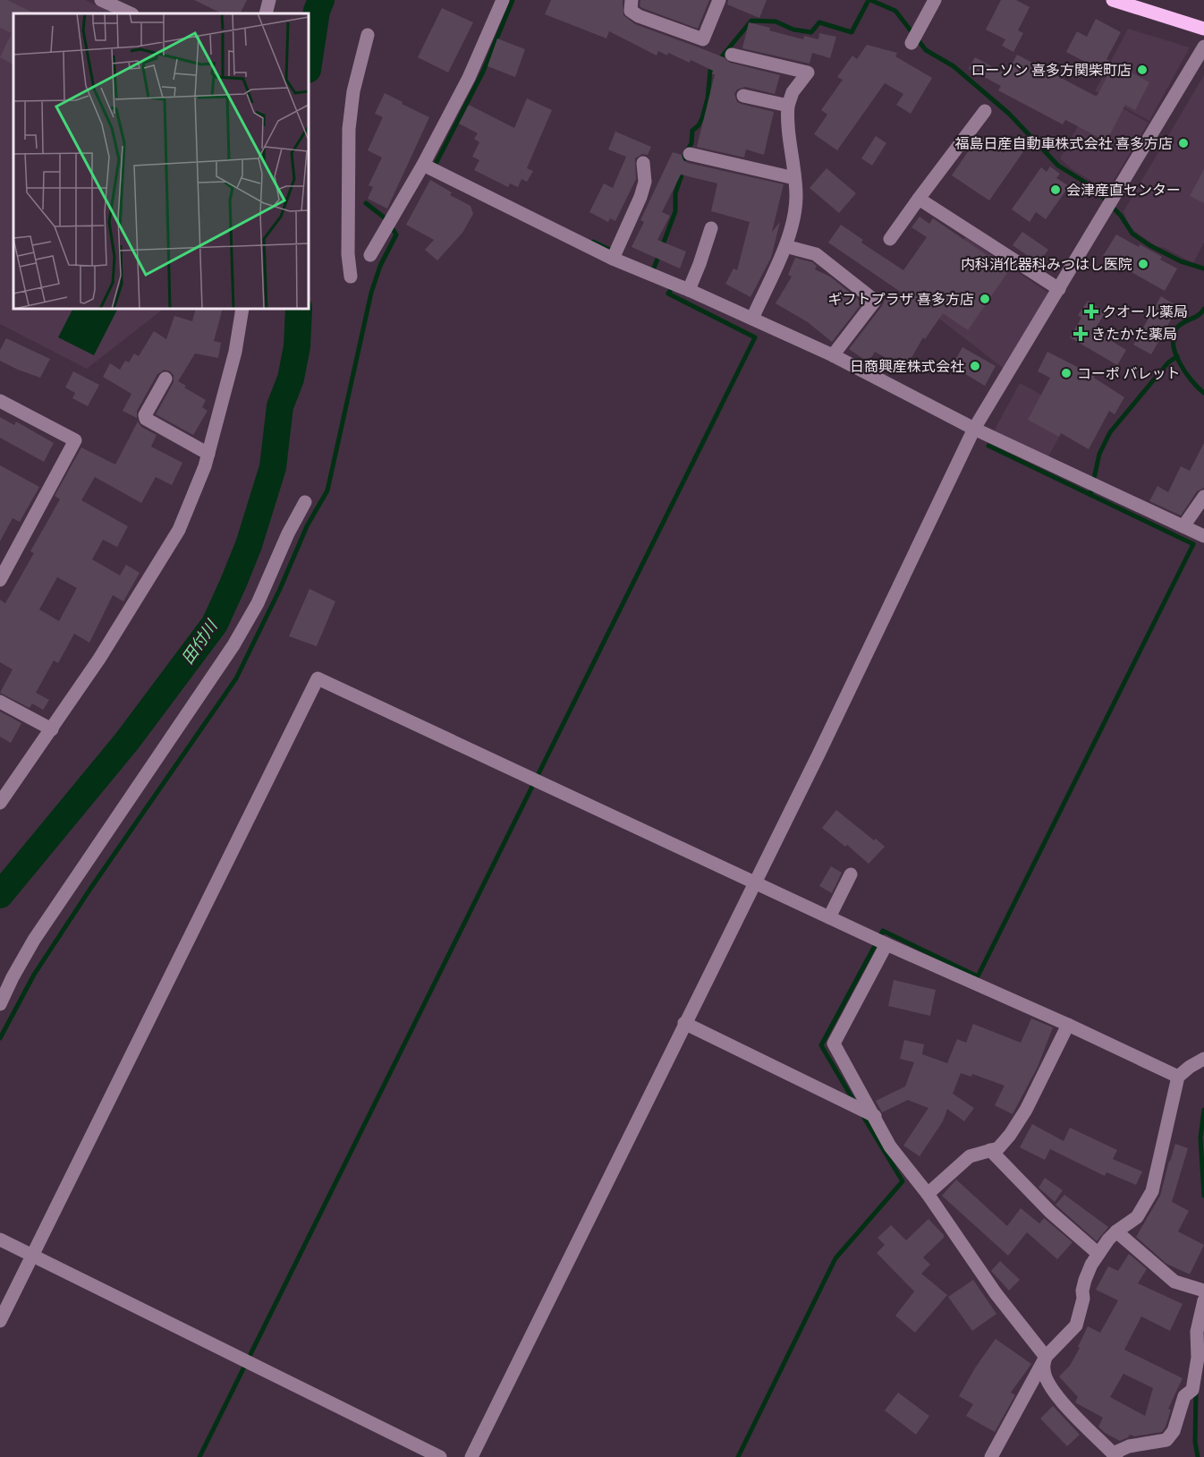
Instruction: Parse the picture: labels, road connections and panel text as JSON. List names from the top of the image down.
{
  "water": ["田付川"],
  "places": {
    "other": [
      "ローソン 喜多方関柴町店",
      "福島日産自動車株式会社 喜多方店",
      "会津産直センター",
      "内科消化器科みつはし医院",
      "ギフトプラザ 喜多方店",
      "日商興産株式会社",
      "コーポ バレット"
    ],
    "health": ["クオール薬局", "きたかた薬局"]
  }
}
